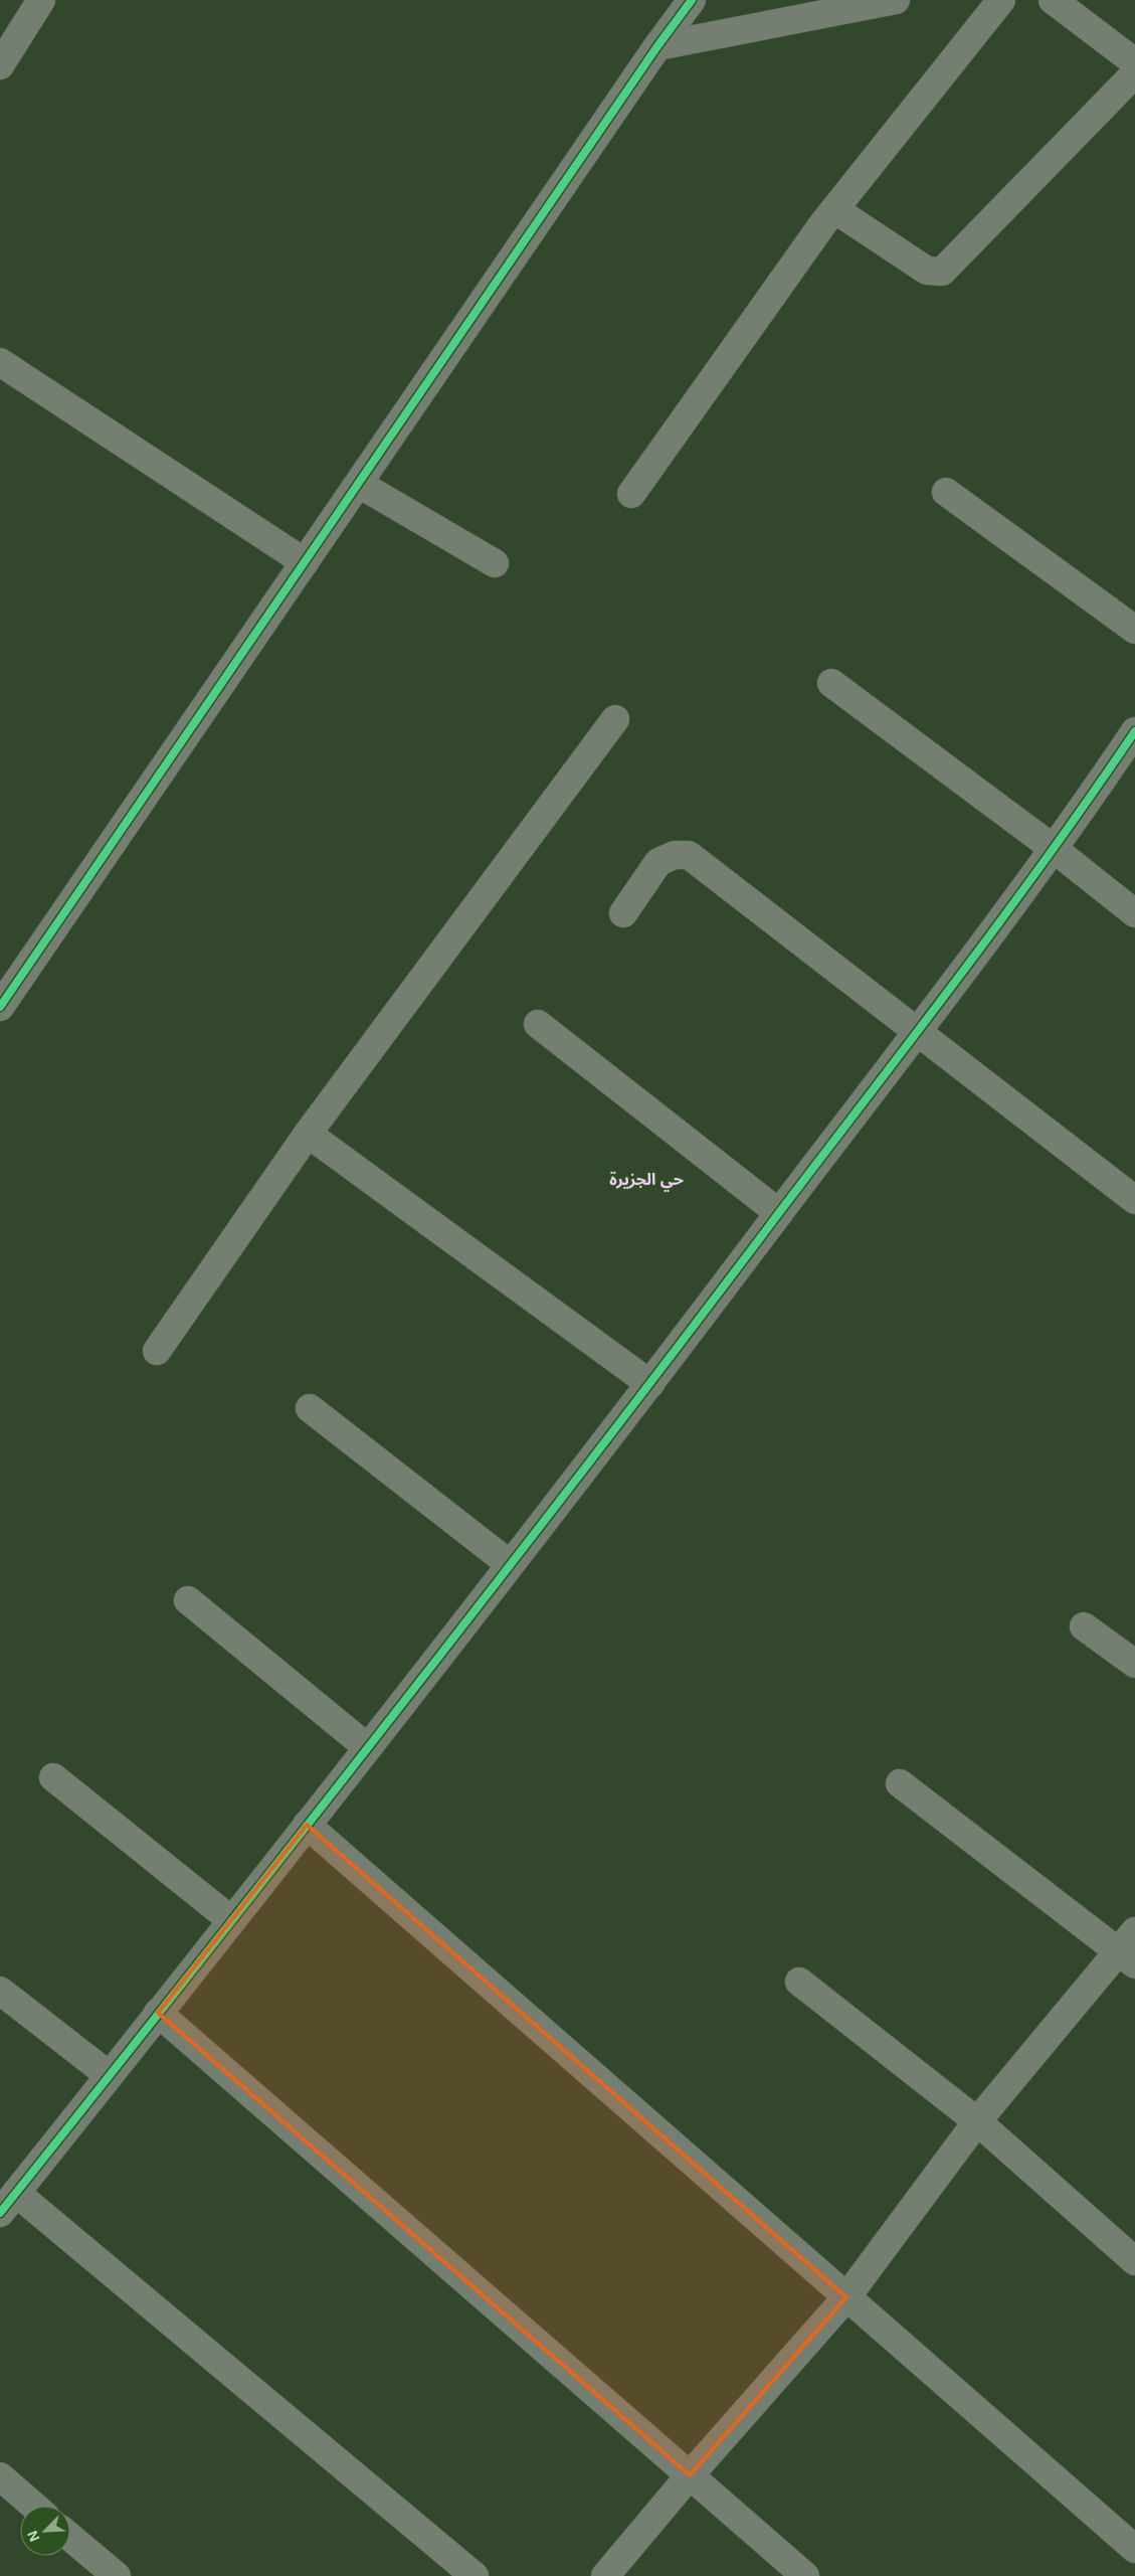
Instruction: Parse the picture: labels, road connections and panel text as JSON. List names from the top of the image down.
{
  "districts": ["حي الجزيرة"],
  "north": "bottom left"
}
